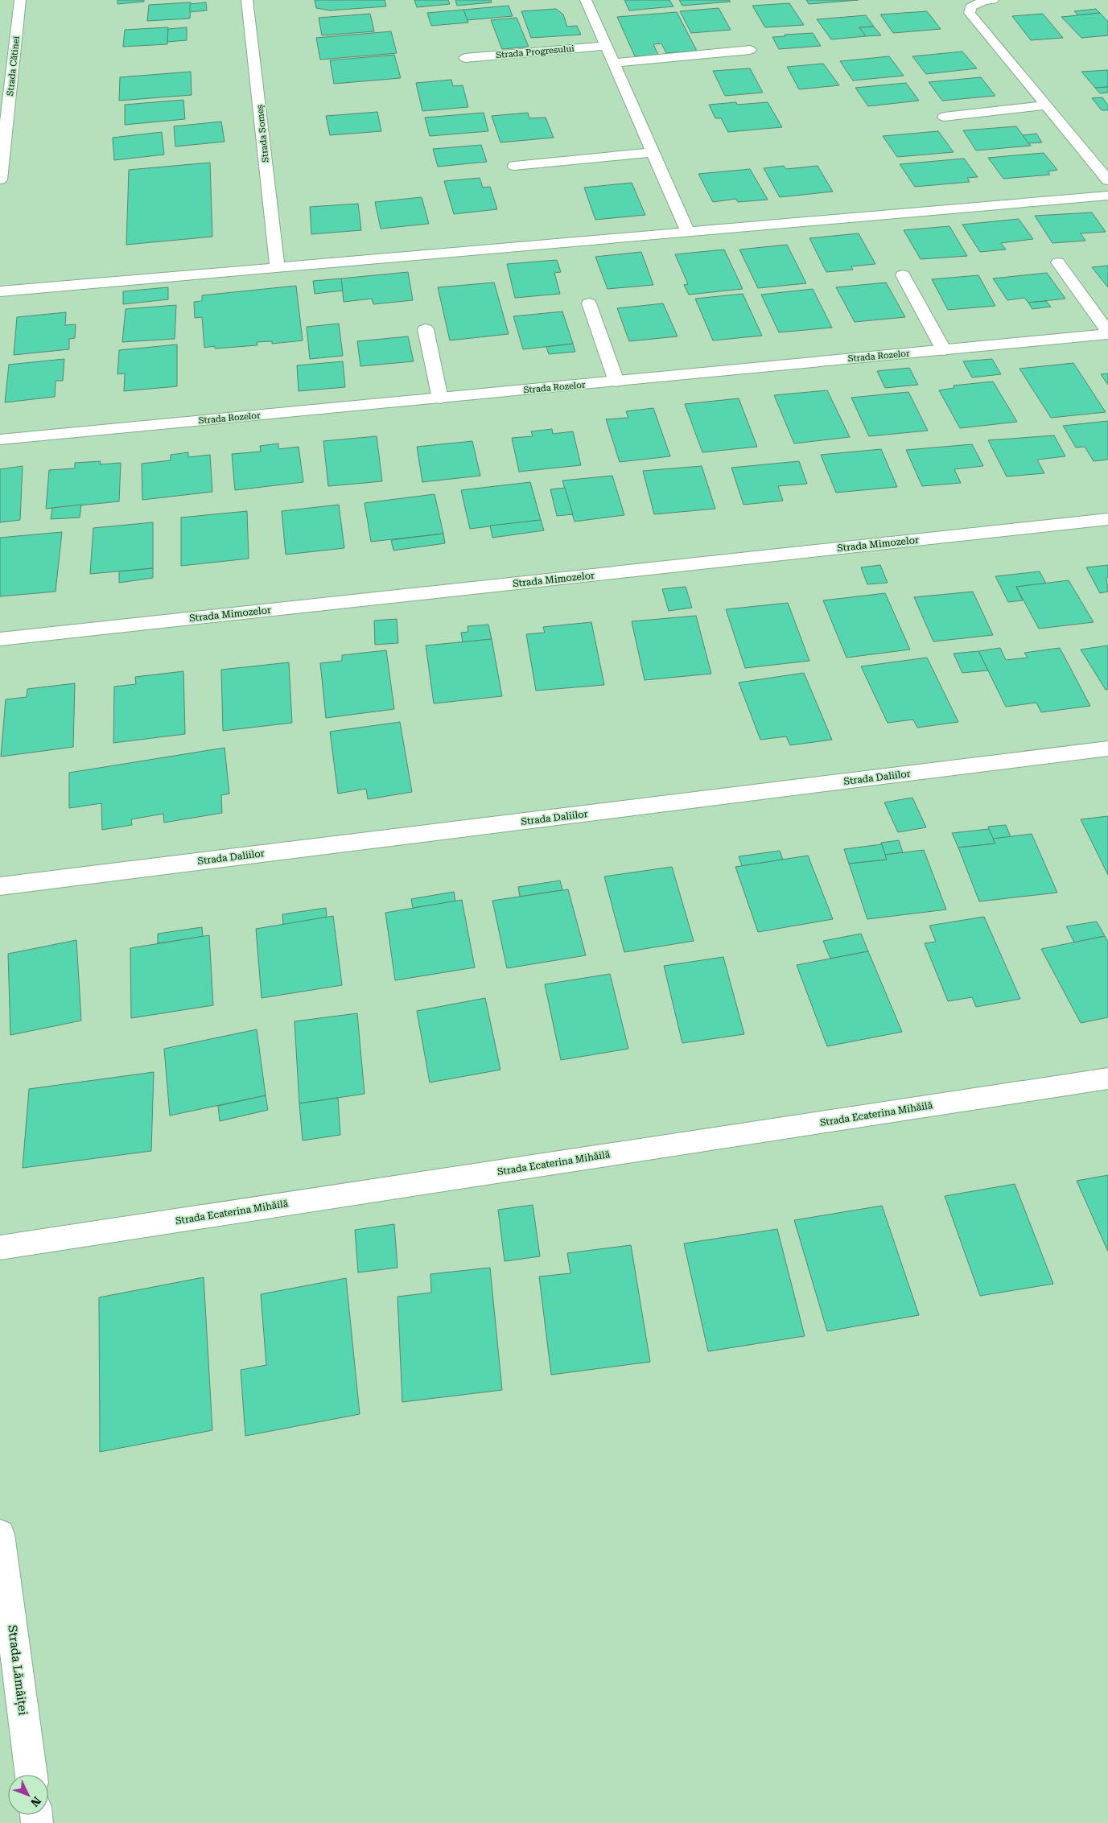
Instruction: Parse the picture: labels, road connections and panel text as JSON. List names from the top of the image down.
{
  "streets": {
    "street": [
      "Strada Progresului",
      "Strada Cătinei",
      "Strada Someș",
      "Strada Rozelor",
      "Strada Mimozelor",
      "Strada Daliilor",
      "Strada Ecaterina Mihăilă",
      "Strada Lămâiței"
    ]
  },
  "north": "bottom right"
}
